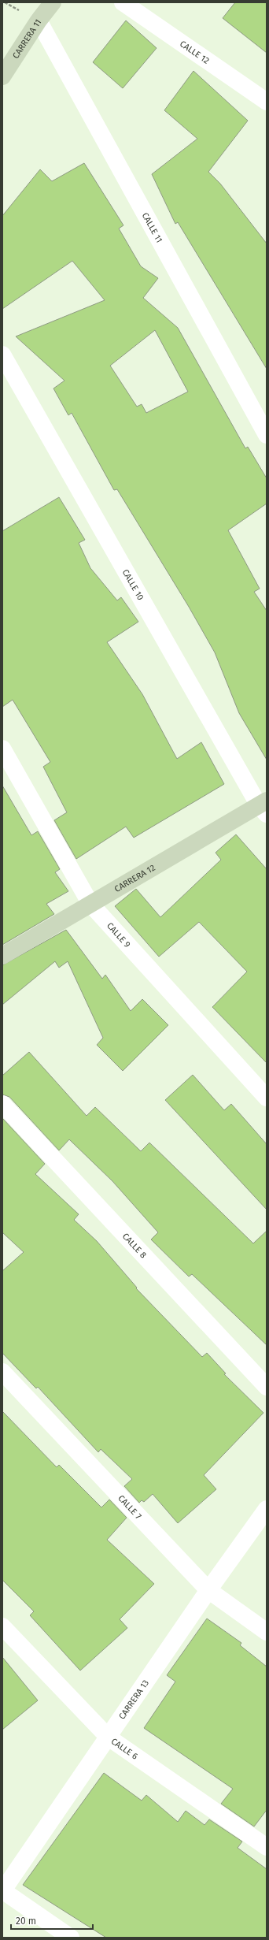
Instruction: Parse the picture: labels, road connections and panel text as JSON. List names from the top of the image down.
{
  "streets": {
    "street": [
      "CARRERA 11",
      "CALLE 12",
      "CALLE 11",
      "CALLE 10",
      "CARRERA 12",
      "CALLE 9",
      "CALLE 8",
      "CALLE 7",
      "CARRERA 13",
      "CALLE 6"
    ]
  },
  "crossings": [
    ["CARRERA 11", "CALLE 11"],
    ["CALLE 10", "CARRERA 12"],
    ["CARRERA 12", "CALLE 9"],
    ["CALLE 7", "CARRERA 13"],
    ["CARRERA 13", "CALLE 6"]
  ],
  "scale_bar": "20 m"
}
